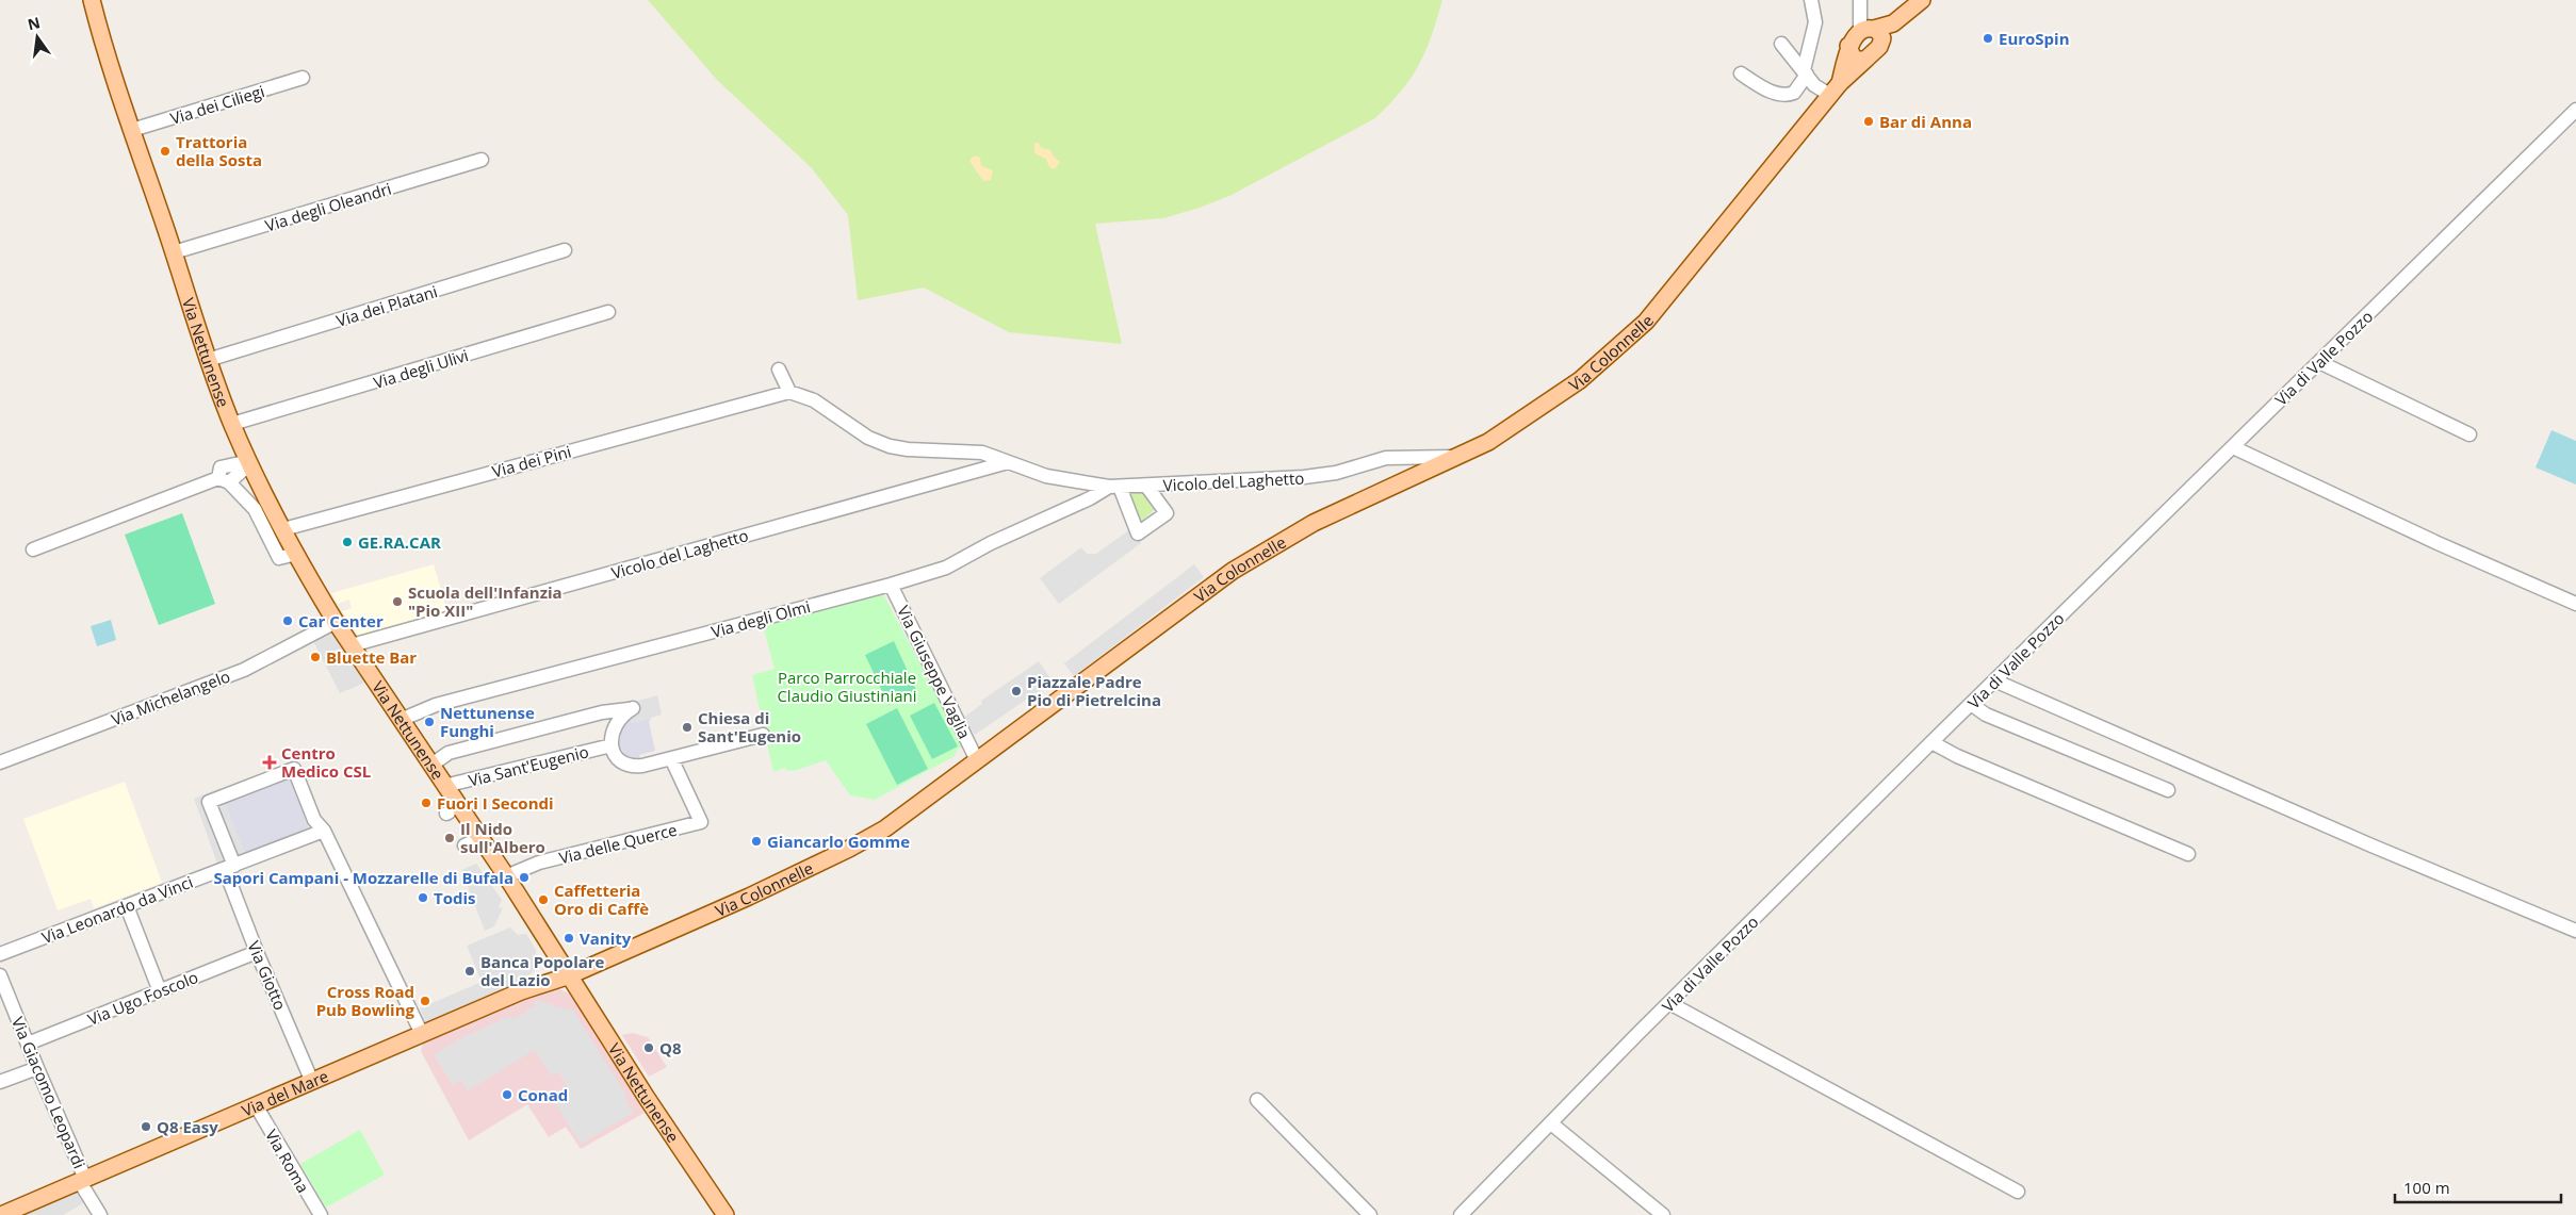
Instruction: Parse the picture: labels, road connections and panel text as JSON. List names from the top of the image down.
{
  "streets": {
    "main road": ["Via Nettunense", "Via Colonnelle", "Via del Mare"],
    "street": [
      "Via dei Ciliegi",
      "Via degli Oleandri",
      "Via dei Platani",
      "Via di Valle Pozzo",
      "Via degli Ulivi",
      "Via dei Pini",
      "Vicolo del Laghetto",
      "Via degli Olmi",
      "Via Giuseppe Vaglia",
      "Via Michelangelo",
      "Via Sant'Eugenio",
      "Via delle Querce",
      "Via Leonardo da Vinci",
      "Via Giotto",
      "Via Ugo Foscolo",
      "Via Giacomo Leopardi",
      "Via Roma"
    ]
  },
  "crossings": [
    ["Via dei Ciliegi", "Via Nettunense"],
    ["Via degli Oleandri", "Via Nettunense"],
    ["Via dei Platani", "Via Nettunense"],
    ["Via Nettunense", "Via Colonnelle"],
    ["Via Nettunense", "Via degli Ulivi"],
    ["Via Nettunense", "Via dei Pini"],
    ["Via Nettunense", "Vicolo del Laghetto"],
    ["Via Nettunense", "Via degli Olmi"],
    ["Via Nettunense", "Via Michelangelo"],
    ["Via Nettunense", "Via Sant'Eugenio"],
    ["Via Nettunense", "Via delle Querce"],
    ["Via Nettunense", "Via del Mare"],
    ["Via Colonnelle", "Vicolo del Laghetto"],
    ["Via Colonnelle", "Via Giuseppe Vaglia"],
    ["Via Colonnelle", "Via del Mare"],
    ["Via dei Pini", "Vicolo del Laghetto"],
    ["Vicolo del Laghetto", "Via degli Olmi"],
    ["Via degli Olmi", "Via Giuseppe Vaglia"],
    ["Via Leonardo da Vinci", "Via Giotto"],
    ["Via Giotto", "Via Ugo Foscolo"],
    ["Via Giotto", "Via del Mare"],
    ["Via Ugo Foscolo", "Via Giacomo Leopardi"],
    ["Via Giacomo Leopardi", "Via del Mare"],
    ["Via del Mare", "Via Roma"]
  ],
  "parks": ["Parco Parrocchiale Claudio Giustiniani"],
  "places": {
    "other": [
      "EuroSpin",
      "Bar di Anna",
      "Trattoria della Sosta",
      "GE.RA.CAR",
      "Scuola dell'Infanzia \"Pio XII\"",
      "Car Center",
      "Bluette Bar",
      "Piazzale Padre Pio di Pietrelcina",
      "Nettunense Funghi",
      "Chiesa di Sant'Eugenio",
      "Fuori I Secondi",
      "Il Nido sull'Albero",
      "Giancarlo Gomme",
      "Sapori Campani - Mozzarelle di Bufala",
      "Todis",
      "Caffetteria Oro di Caffè",
      "Vanity",
      "Banca Popolare del Lazio",
      "Cross Road Pub Bowling",
      "Q8",
      "Conad",
      "Q8 Easy"
    ],
    "health": ["Centro Medico CSL"]
  },
  "scale_bar": "100 m",
  "north": "top"
}
